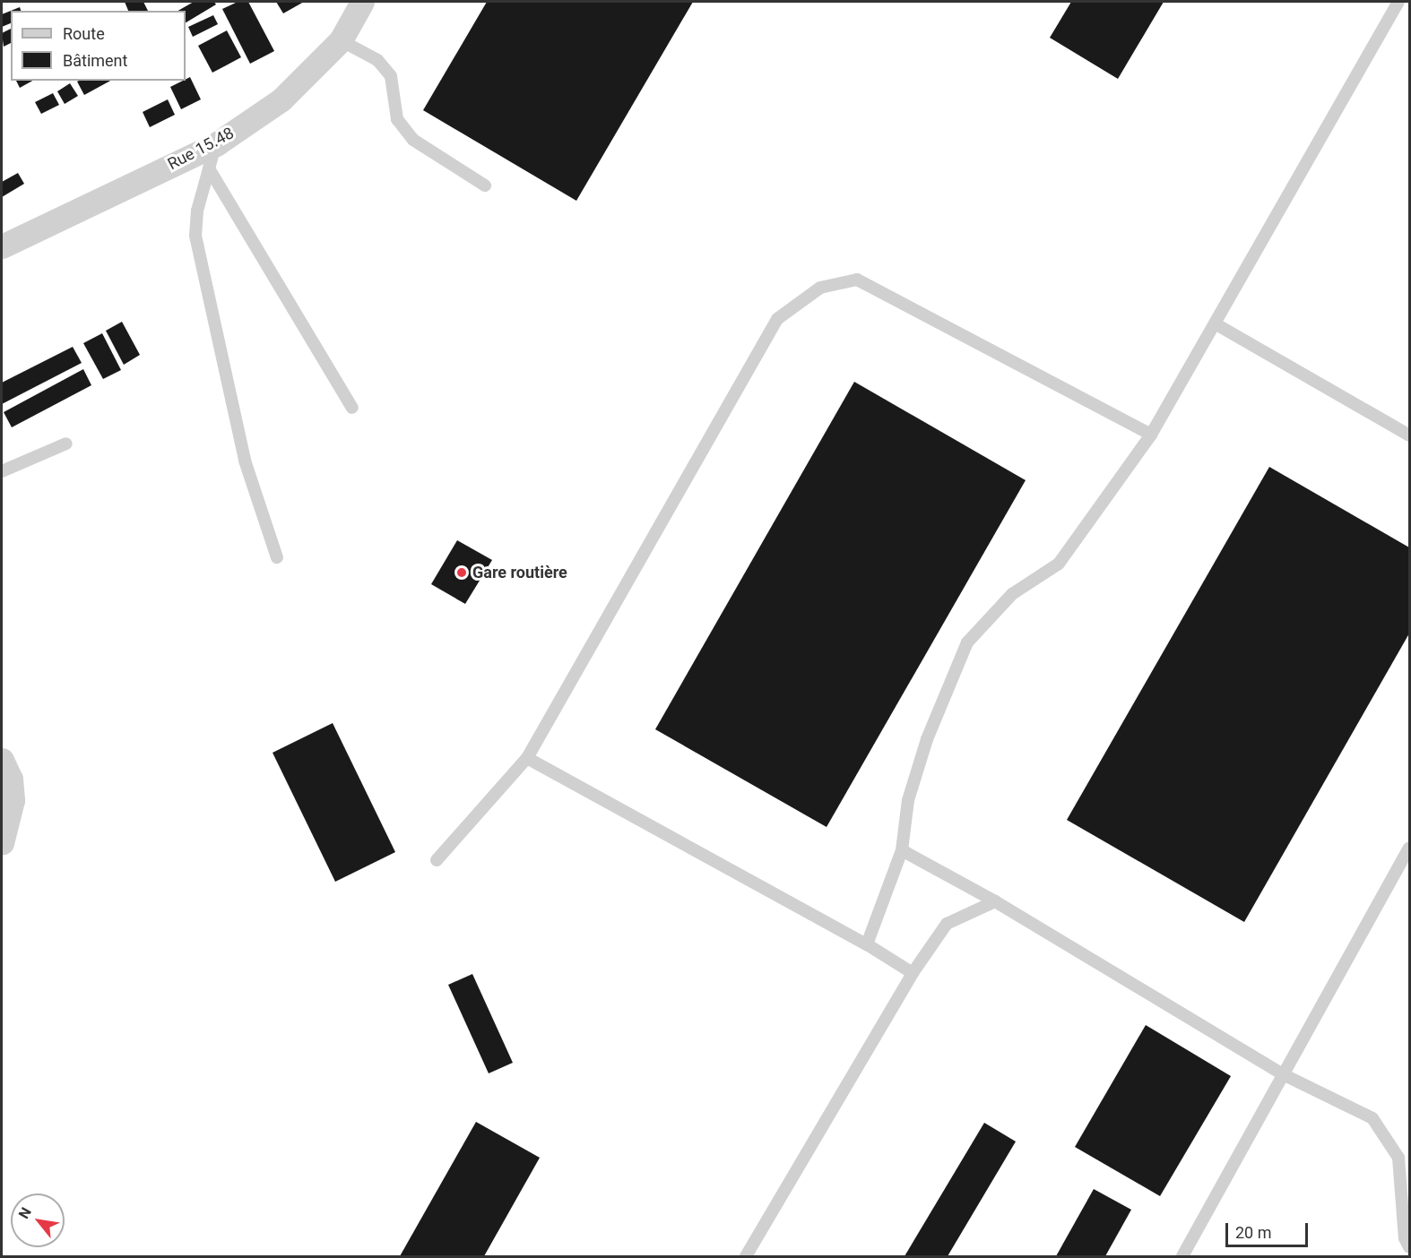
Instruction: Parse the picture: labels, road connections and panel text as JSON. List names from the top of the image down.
{
  "streets": {
    "street": ["Rue 15.48"]
  },
  "places": ["Gare routière"],
  "legend": ["Route", "Bâtiment"],
  "scale_bar": "20 m",
  "north": "top left"
}
